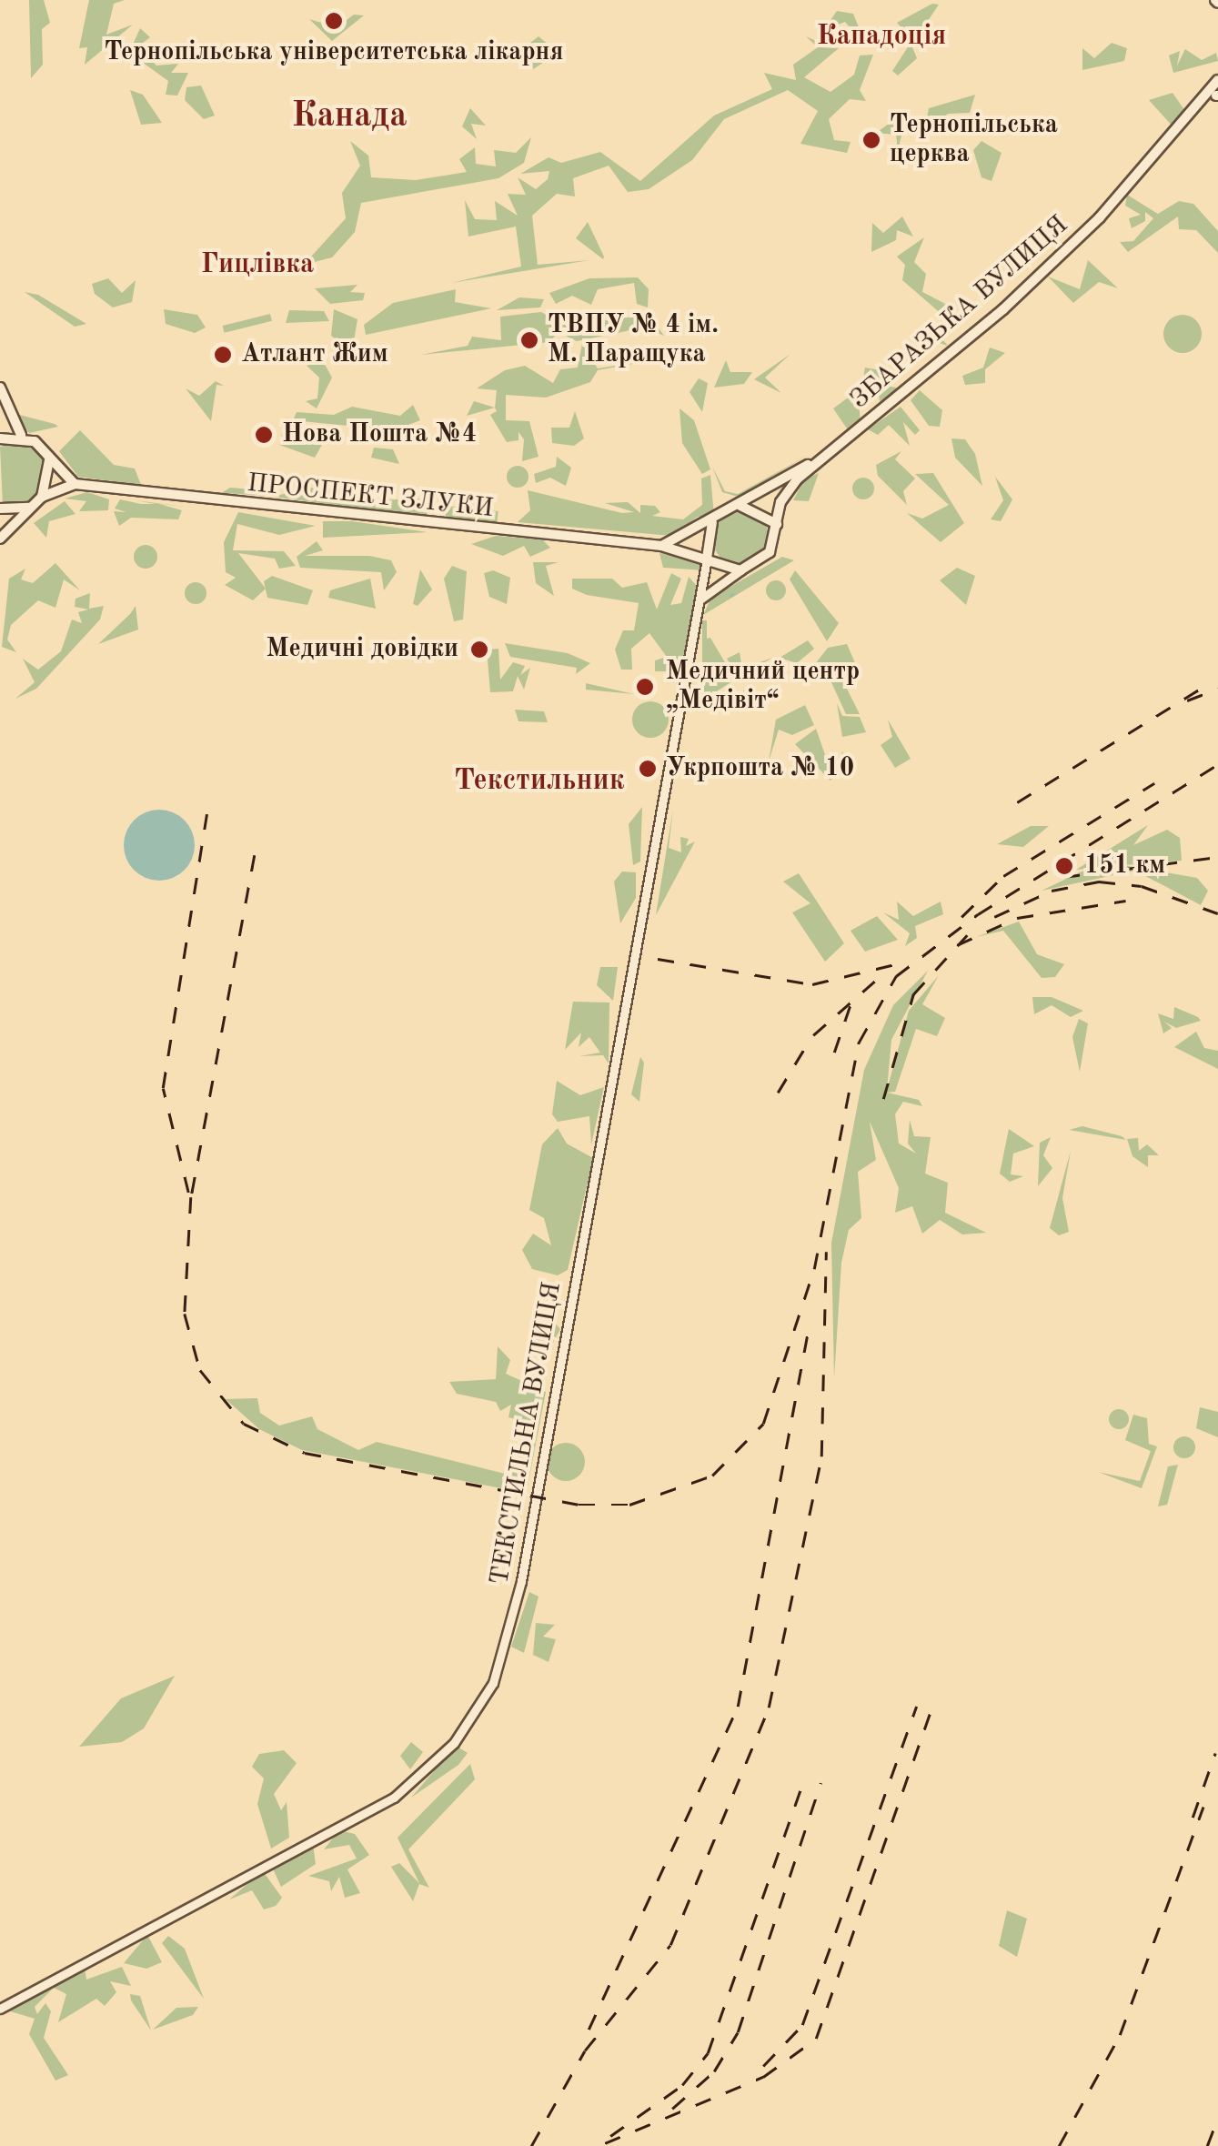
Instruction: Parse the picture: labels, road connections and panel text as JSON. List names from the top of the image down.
{
  "streets": {
    "main road": ["ЗБАРАЗЬКА ВУЛИЦЯ", "ПРОСПЕКТ ЗЛУКИ"],
    "street": ["ТЕКСТИЛЬНА ВУЛИЦЯ"]
  },
  "crossings": [
    ["ЗБАРАЗЬКА ВУЛИЦЯ", "ПРОСПЕКТ ЗЛУКИ"],
    ["ЗБАРАЗЬКА ВУЛИЦЯ", "ТЕКСТИЛЬНА ВУЛИЦЯ"],
    ["ПРОСПЕКТ ЗЛУКИ", "ТЕКСТИЛЬНА ВУЛИЦЯ"]
  ],
  "districts": [
    "Кападоція",
    "Канада",
    "Гицлівка",
    "Текстильник"
  ],
  "places": [
    "Тернопільська університетська лікарня",
    "Тернопільська церква",
    "ТВПУ № 4 ім. М. Паращука",
    "Атлант Жим",
    "Нова Пошта №4",
    "Медичні довідки",
    "Медичний центр „Медівіт“",
    "Укрпошта № 10",
    "151 км"
  ]
}
